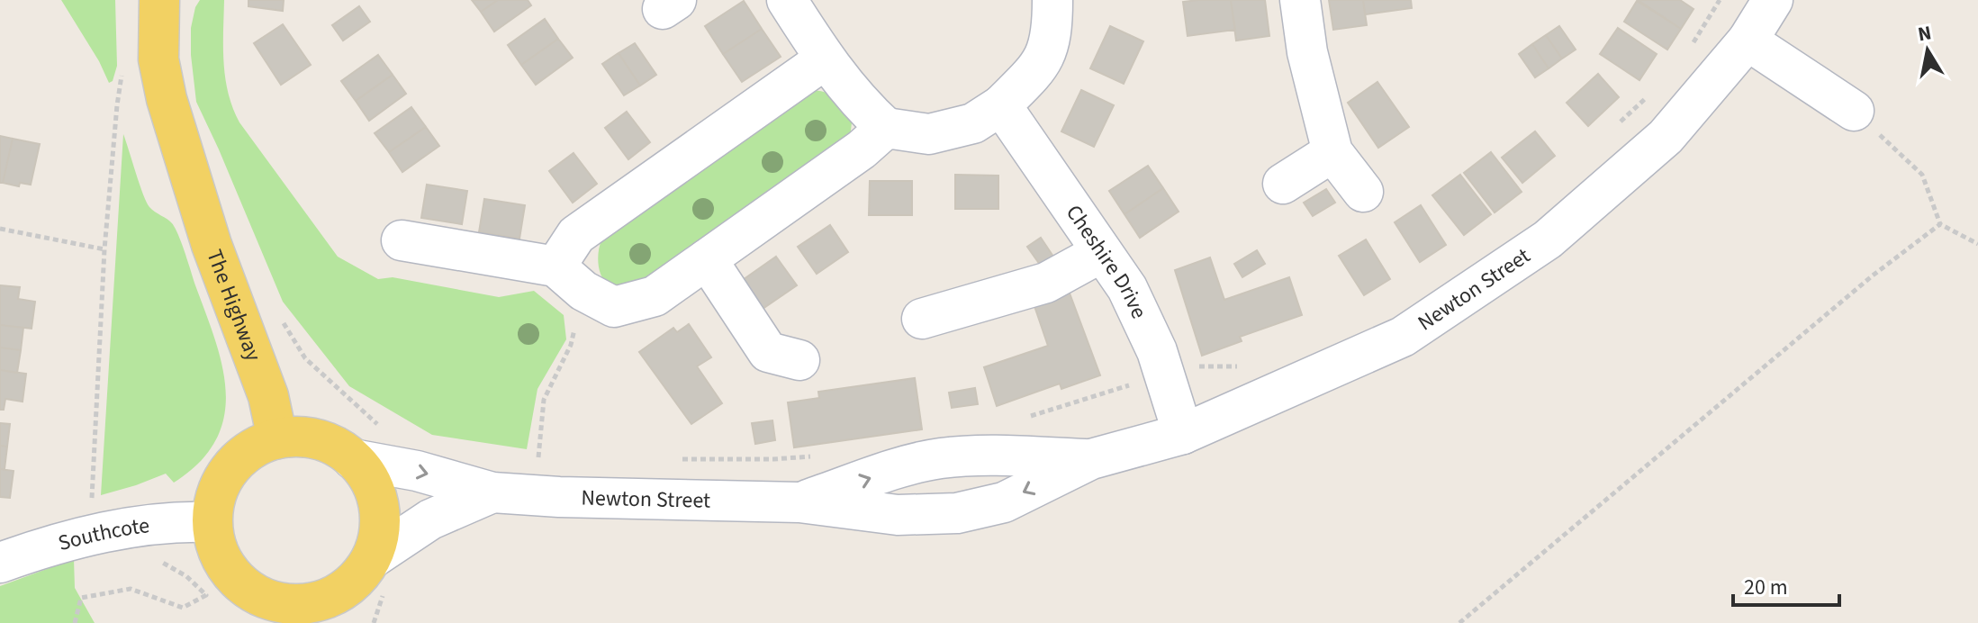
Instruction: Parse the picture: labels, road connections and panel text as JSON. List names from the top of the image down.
{
  "streets": {
    "main road": ["The Highway"],
    "street": ["Cheshire Drive", "Newton Street", "Southcote"]
  },
  "crossings": [
    ["Cheshire Drive", "Newton Street"],
    ["The Highway", "Southcote"]
  ],
  "scale_bar": "20 m",
  "north": "top"
}
